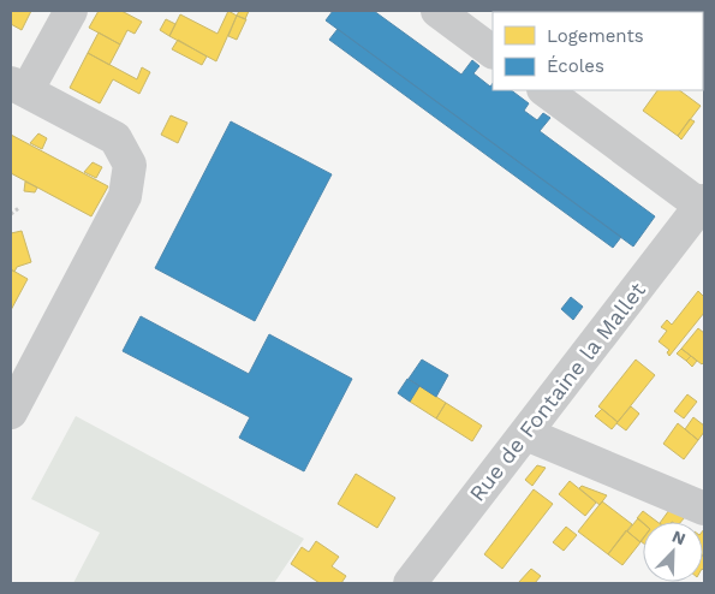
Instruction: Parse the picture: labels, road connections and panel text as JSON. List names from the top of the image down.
{
  "streets": {
    "street": ["Rue de Fontaine la Mallet"]
  },
  "legend": ["Logements", "Écoles"],
  "north": "top right"
}
